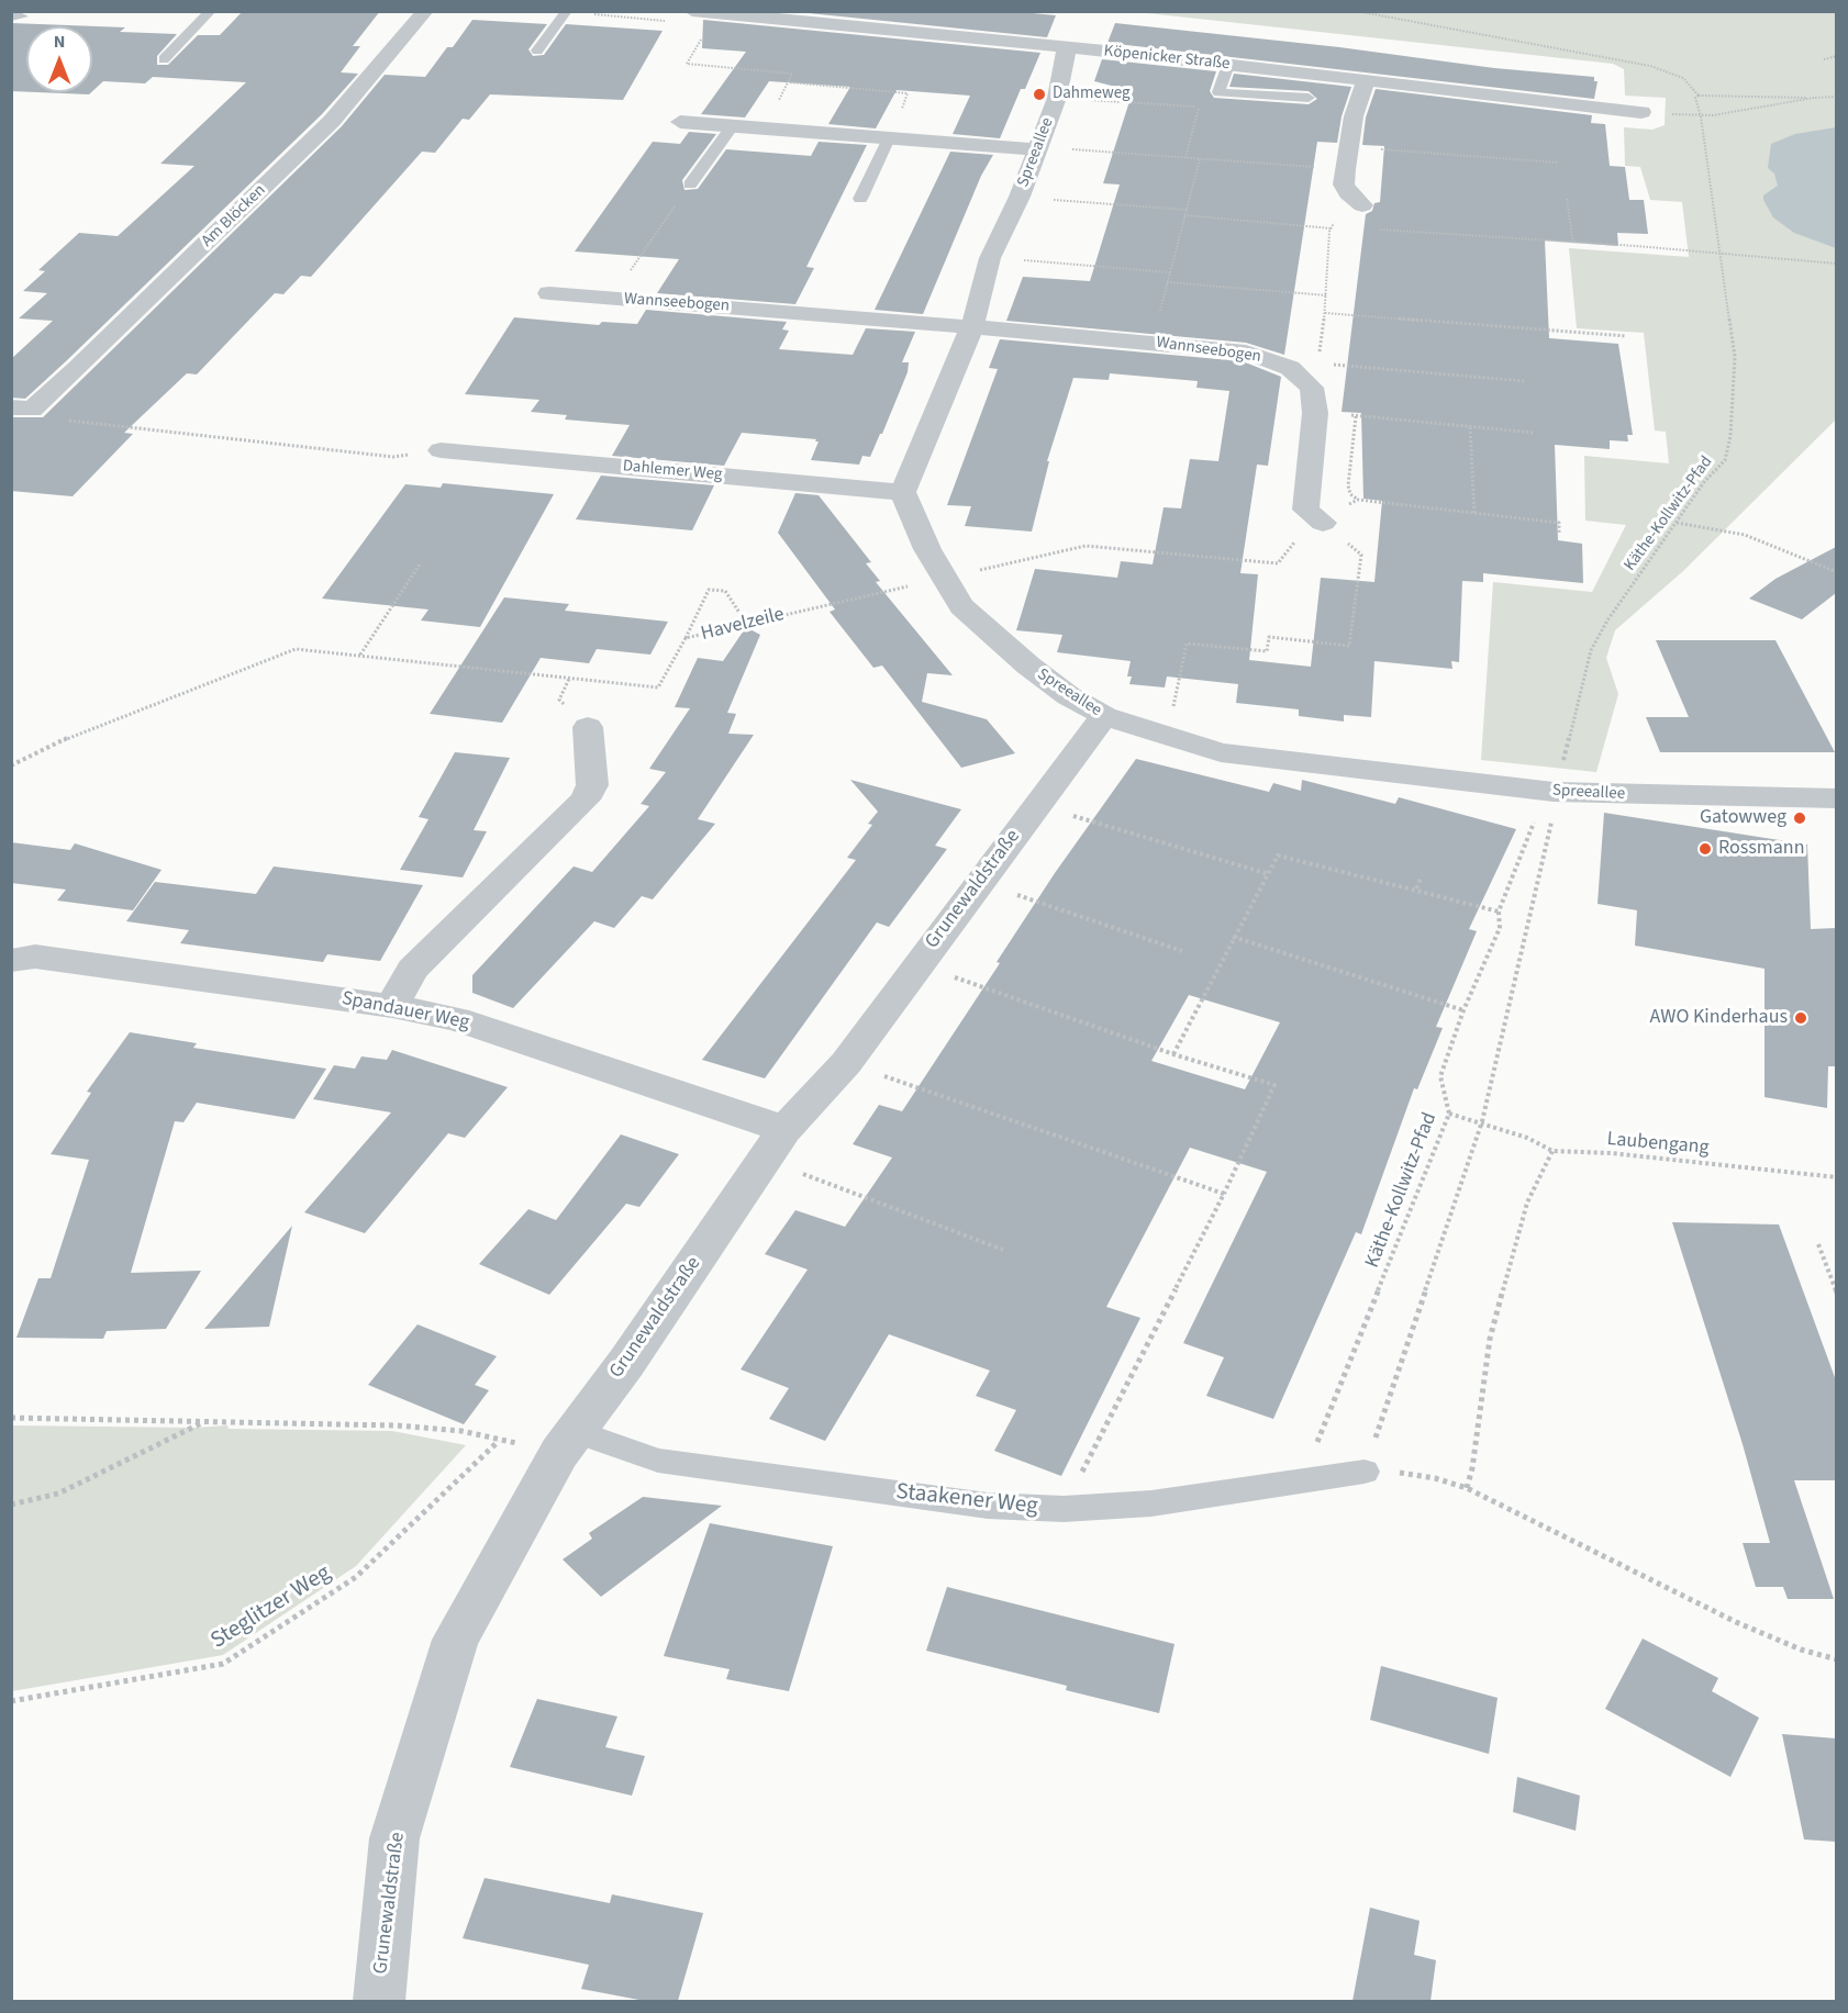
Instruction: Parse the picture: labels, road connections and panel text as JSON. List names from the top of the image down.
{
  "streets": {
    "street": [
      "Köpenicker Straße",
      "Spreeallee",
      "Am Blöcken",
      "Wannseebogen",
      "Dahlemer Weg",
      "Grunewaldstraße",
      "Spandauer Weg"
    ],
    "lane": ["Staakener Weg"],
    "path": [
      "Käthe-Kollwitz-Pfad",
      "Havelzeile",
      "Laubengang",
      "Steglitzer Weg"
    ]
  },
  "crossings": [
    ["Köpenicker Straße", "Spreeallee"],
    ["Spreeallee", "Wannseebogen"],
    ["Spreeallee", "Dahlemer Weg"],
    ["Spreeallee", "Havelzeile"],
    ["Spreeallee", "Grunewaldstraße"],
    ["Käthe-Kollwitz-Pfad", "Laubengang"],
    ["Käthe-Kollwitz-Pfad", "Staakener Weg"],
    ["Grunewaldstraße", "Spandauer Weg"],
    ["Grunewaldstraße", "Staakener Weg"]
  ],
  "places": [
    "Dahmeweg",
    "Gatowweg",
    "Rossmann",
    "AWO Kinderhaus"
  ],
  "north": "top"
}
